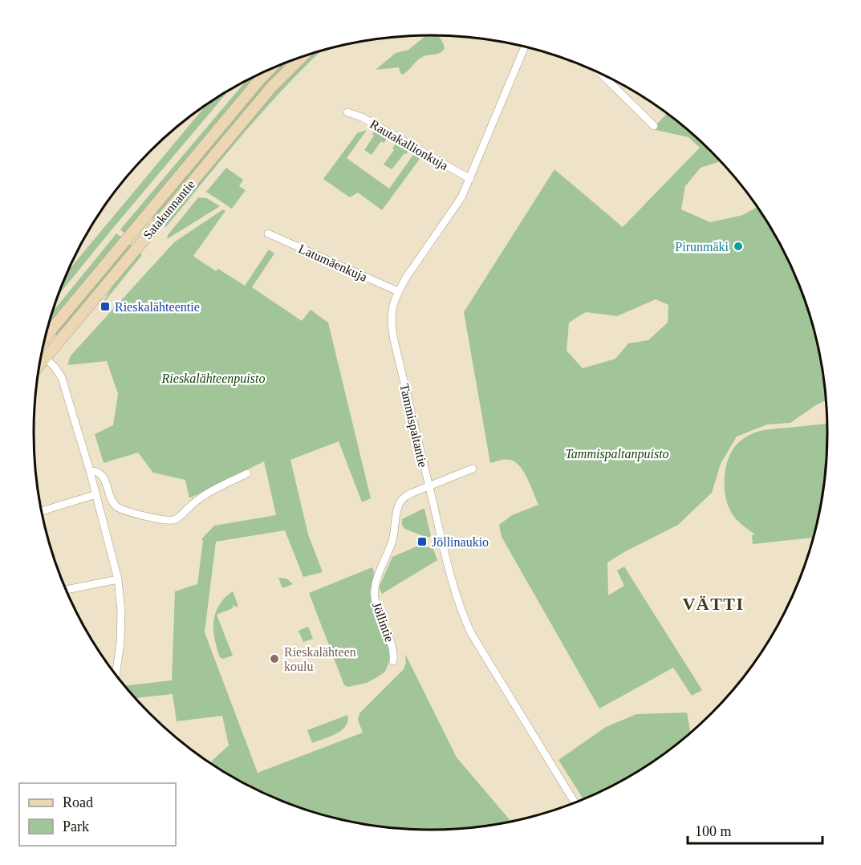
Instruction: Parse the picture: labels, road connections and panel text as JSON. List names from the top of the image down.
{
  "streets": {
    "main road": ["Satakunnantie"],
    "street": [
      "Rautakallionkuja",
      "Latumäenkuja",
      "Tammispaltantie",
      "Jöllintie"
    ]
  },
  "crossings": [
    ["Rautakallionkuja", "Tammispaltantie"],
    ["Latumäenkuja", "Tammispaltantie"],
    ["Tammispaltantie", "Jöllintie"]
  ],
  "districts": ["VÄTTI"],
  "parks": ["Rieskalähteenpuisto", "Tammispaltanpuisto"],
  "places": {
    "other": ["Pirunmäki", "Rieskalähteen koulu"],
    "transit": ["Rieskalähteentie", "Jöllinaukio"]
  },
  "legend": ["Road", "Park"],
  "scale_bar": "100 m"
}
